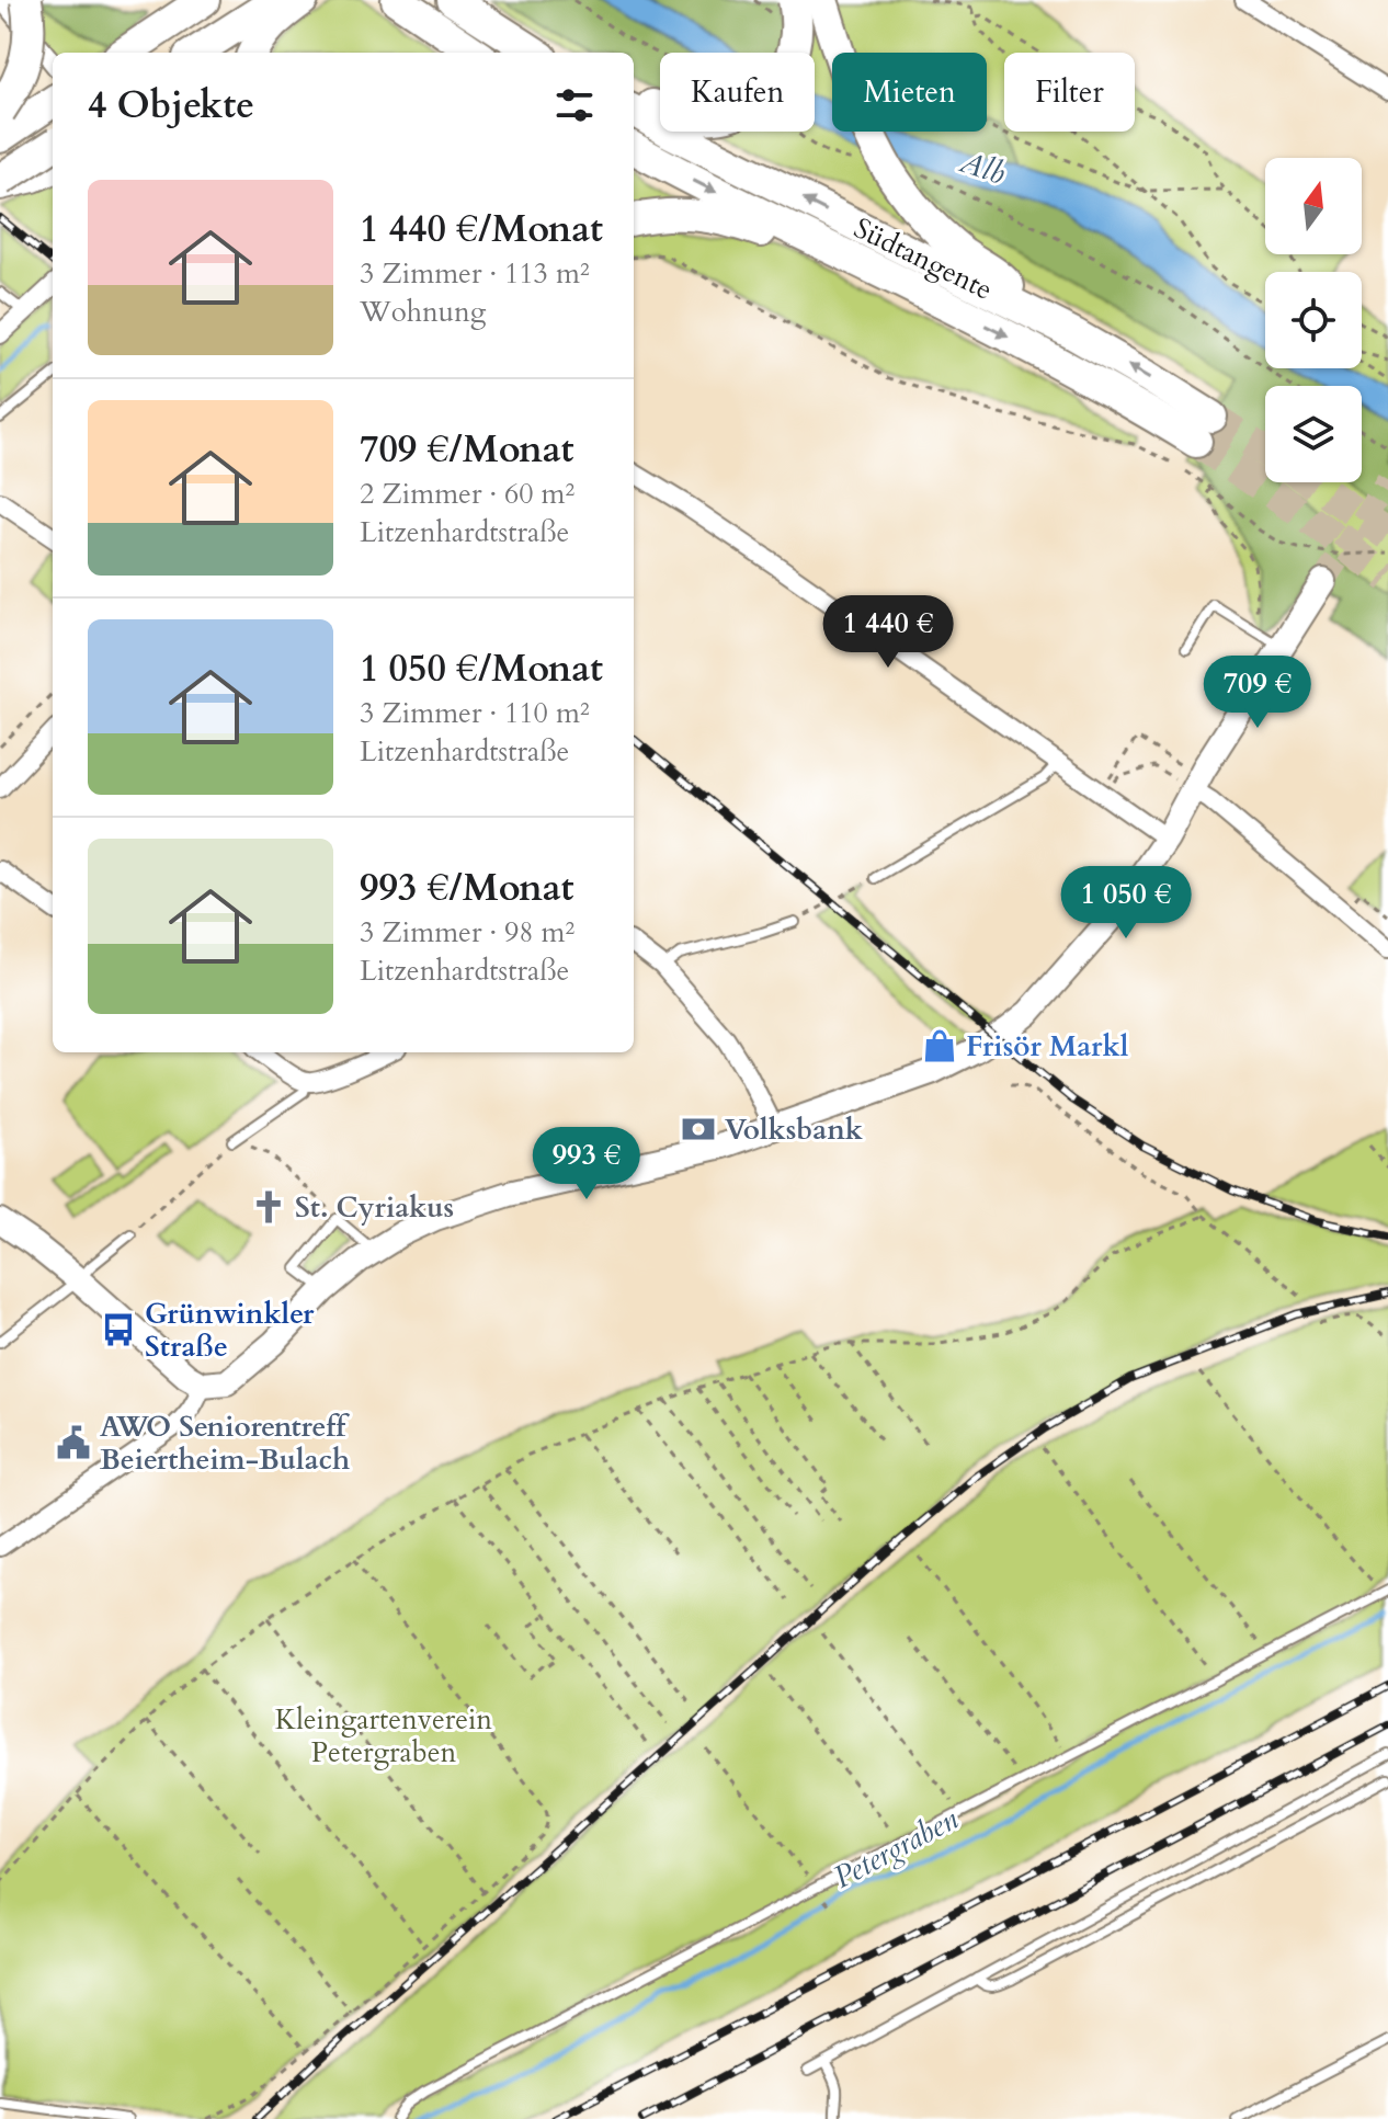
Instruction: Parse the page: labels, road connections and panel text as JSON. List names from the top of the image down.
{
  "streets": {
    "highway": ["Südtangente"]
  },
  "water": ["Alb", "Petergraben"],
  "parks": ["Kleingartenverein Petergraben"],
  "places": {
    "shop": ["Frisör Markl"],
    "bank": ["Volksbank"],
    "church": ["St. Cyriakus"],
    "bus stop": ["Grünwinkler Straße"],
    "public building": ["AWO Seniorentreff Beiertheim-Bulach"]
  },
  "north": "top",
  "page": {
    "chip": ["Kaufen", "Mieten", "Filter"],
    "heading": "4 Objekte",
    "list": [
      {
        "name": "1 440 €/Monat",
        "note": "3 Zimmer · 113 m² · Wohnung"
      },
      {
        "name": "709 €/Monat",
        "note": "2 Zimmer · 60 m² · Litzenhardtstraße"
      },
      {
        "name": "1 050 €/Monat",
        "note": "3 Zimmer · 110 m² · Litzenhardtstraße"
      },
      {
        "name": "993 €/Monat",
        "note": "3 Zimmer · 98 m² · Litzenhardtstraße"
      }
    ],
    "price": [
      "1 440 €",
      "709 €",
      "1 050 €",
      "993 €"
    ]
  }
}
